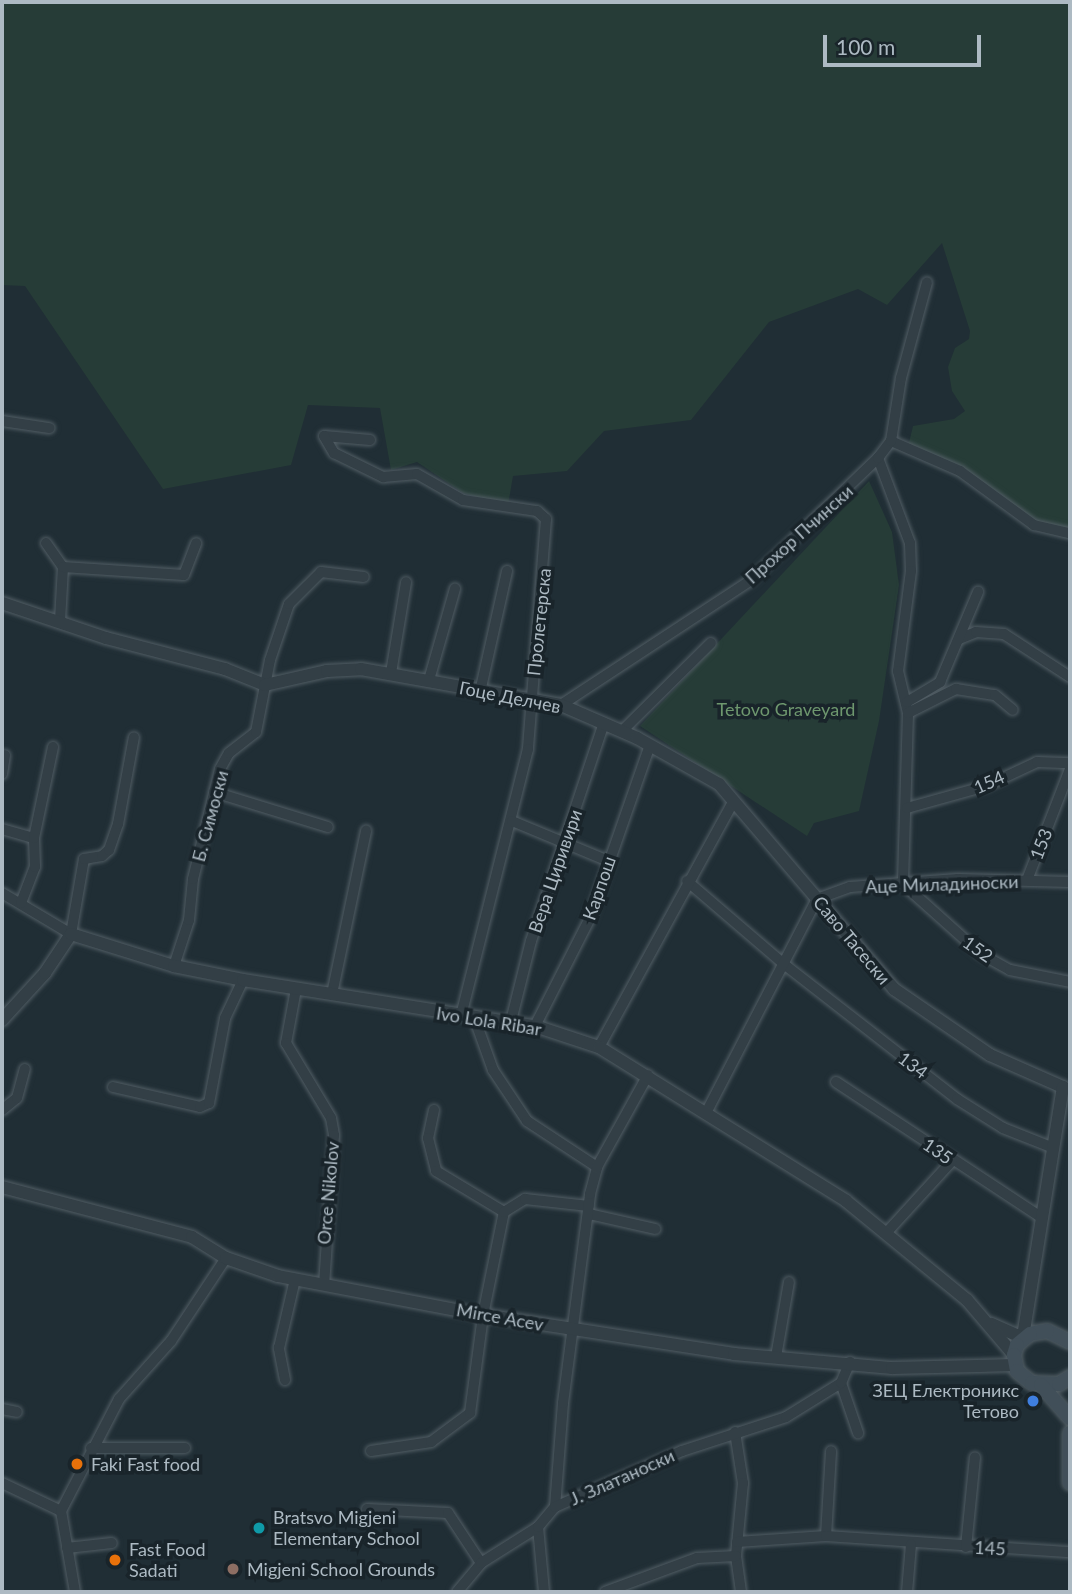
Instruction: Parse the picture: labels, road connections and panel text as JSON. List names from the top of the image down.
{
  "streets": {
    "street": [
      "Прохор Пчински",
      "Пролетерска",
      "Гоце Делчев",
      "154",
      "Б. Симоски",
      "153",
      "Вера Циривири",
      "Аце Миладиноски",
      "Карпош",
      "Саво Тасески",
      "152",
      "Ivo Lola Ribar",
      "134",
      "135",
      "Orce Nikolov",
      "Mirce Acev",
      "Ј. Златаноски",
      "145"
    ]
  },
  "crossings": [
    ["Прохор Пчински", "Гоце Делчев"],
    ["Пролетерска", "Гоце Делчев"],
    ["Пролетерска", "Ivo Lola Ribar"],
    ["Гоце Делчев", "Б. Симоски"],
    ["Гоце Делчев", "Вера Циривири"],
    ["Гоце Делчев", "Карпош"],
    ["Гоце Делчев", "Саво Тасески"],
    ["Б. Симоски", "Ivo Lola Ribar"],
    ["153", "Аце Миладиноски"],
    ["Вера Циривири", "Ivo Lola Ribar"],
    ["Аце Миладиноски", "Саво Тасески"],
    ["Аце Миладиноски", "152"],
    ["Карпош", "Ivo Lola Ribar"],
    ["Ivo Lola Ribar", "Orce Nikolov"],
    ["Orce Nikolov", "Mirce Acev"]
  ],
  "parks": ["Tetovo Graveyard"],
  "places": [
    "ЗЕЦ Електроникс Тетово",
    "Faki Fast food",
    "Bratsvo Migjeni Elementary School",
    "Fast Food Sadati",
    "Migjeni School Grounds"
  ],
  "scale_bar": "100 m"
}
